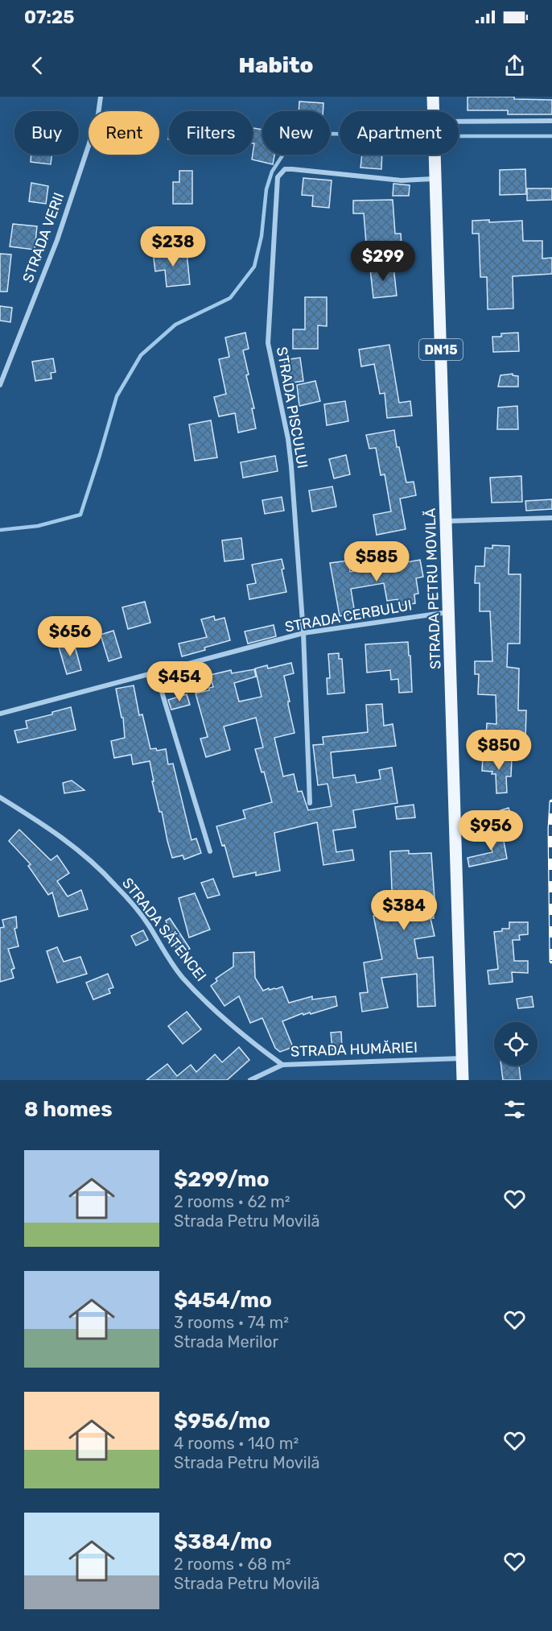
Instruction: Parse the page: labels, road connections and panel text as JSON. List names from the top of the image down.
{
  "streets": {
    "main road": ["DN15", "STRADA PETRU MOVILĂ"],
    "street": [
      "STRADA VERII",
      "STRADA PISCULUI",
      "STRADA CERBULUI",
      "STRADA SĂTENCEI",
      "STRADA HUMĂRIEI"
    ]
  },
  "crossings": [
    ["STRADA PISCULUI", "STRADA PETRU MOVILĂ"],
    ["STRADA PISCULUI", "STRADA CERBULUI"],
    ["STRADA PETRU MOVILĂ", "STRADA CERBULUI"],
    ["STRADA PETRU MOVILĂ", "STRADA HUMĂRIEI"],
    ["STRADA SĂTENCEI", "STRADA HUMĂRIEI"]
  ],
  "page": {
    "status": "07:25",
    "header": "Habito",
    "chip": [
      "Buy",
      "Rent",
      "Filters",
      "New",
      "Apartment"
    ],
    "price": [
      "$238",
      "$299",
      "$585",
      "$656",
      "$454",
      "$850",
      "$956",
      "$384"
    ],
    "heading": "8 homes",
    "list": [
      {
        "name": "$299/mo",
        "note": "2 rooms · 62 m² · Strada Petru Movilă"
      },
      {
        "name": "$454/mo",
        "note": "3 rooms · 74 m² · Strada Merilor"
      },
      {
        "name": "$956/mo",
        "note": "4 rooms · 140 m² · Strada Petru Movilă"
      },
      {
        "name": "$384/mo",
        "note": "2 rooms · 68 m² · Strada Petru Movilă"
      }
    ]
  }
}
